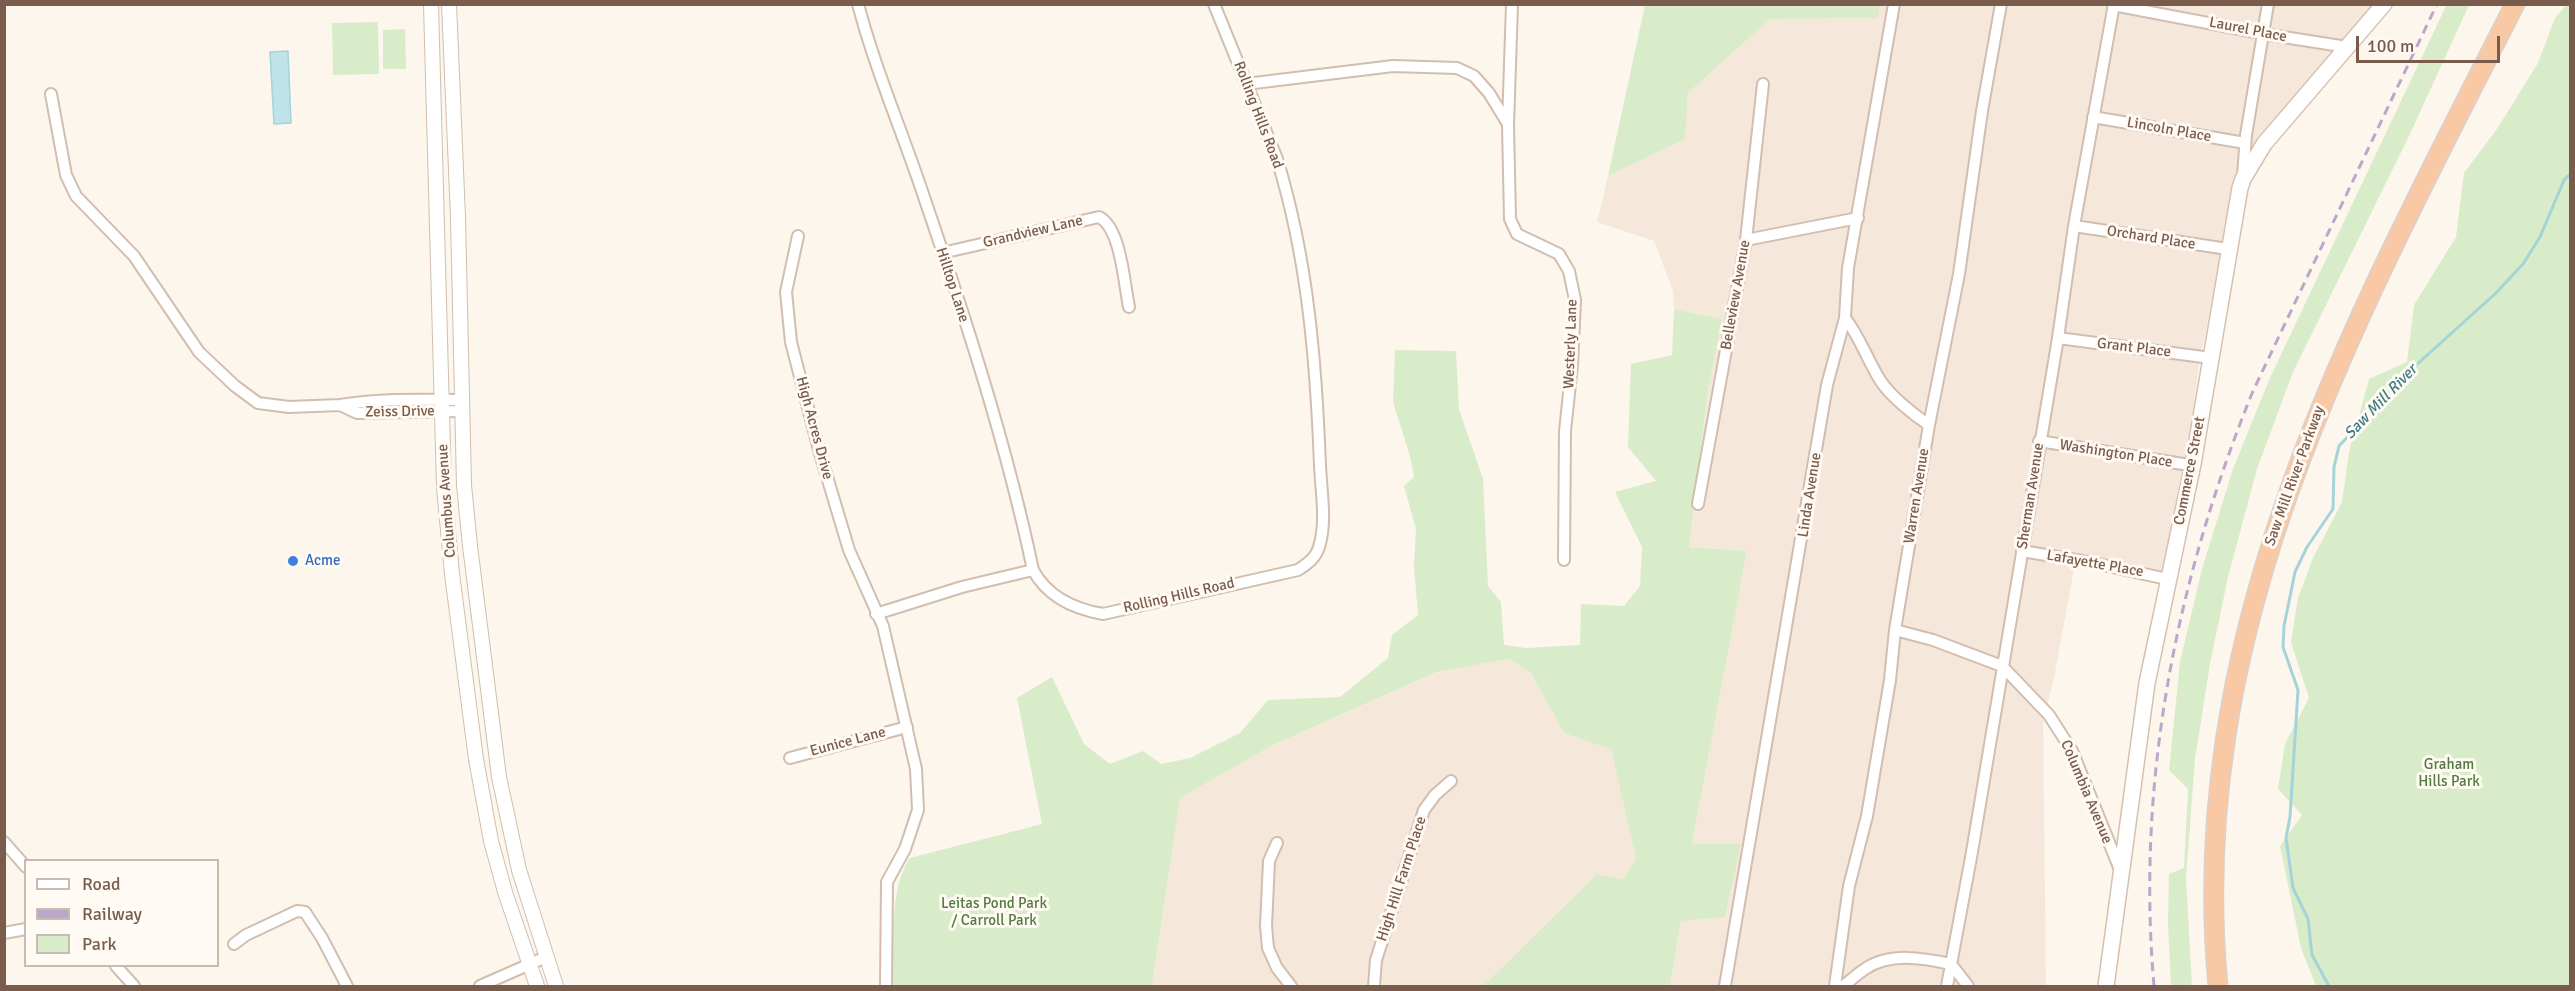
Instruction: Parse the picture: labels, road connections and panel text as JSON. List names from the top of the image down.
{
  "streets": {
    "highway": ["Saw Mill River Parkway"],
    "main road": ["Commerce Street"],
    "street": [
      "Laurel Place",
      "Rolling Hills Road",
      "Lincoln Place",
      "Grandview Lane",
      "Orchard Place",
      "Hilltop Lane",
      "Belleview Avenue",
      "Westerly Lane",
      "Grant Place",
      "Zeiss Drive",
      "High Acres Drive",
      "Washington Place",
      "Linda Avenue",
      "Warren Avenue",
      "Sherman Avenue",
      "Columbus Avenue",
      "Lafayette Place",
      "Eunice Lane",
      "Columbia Avenue",
      "High Hill Farm Place"
    ]
  },
  "crossings": [
    ["Laurel Place", "Commerce Street"],
    ["Laurel Place", "Sherman Avenue"],
    ["Rolling Hills Road", "Hilltop Lane"],
    ["Rolling Hills Road", "Westerly Lane"],
    ["Lincoln Place", "Sherman Avenue"],
    ["Grandview Lane", "Hilltop Lane"],
    ["Orchard Place", "Commerce Street"],
    ["Orchard Place", "Sherman Avenue"],
    ["Grant Place", "Commerce Street"],
    ["Grant Place", "Sherman Avenue"],
    ["Zeiss Drive", "Columbus Avenue"],
    ["Washington Place", "Commerce Street"],
    ["Washington Place", "Sherman Avenue"],
    ["Commerce Street", "Lafayette Place"],
    ["Commerce Street", "Columbia Avenue"],
    ["Warren Avenue", "Columbia Avenue"],
    ["Sherman Avenue", "Lafayette Place"],
    ["Sherman Avenue", "Columbia Avenue"]
  ],
  "water": ["Saw Mill River"],
  "parks": ["Graham Hills Park", "Leitas Pond Park / Carroll Park"],
  "places": ["Acme"],
  "legend": ["Road", "Railway", "Park"],
  "scale_bar": "100 m"
}
